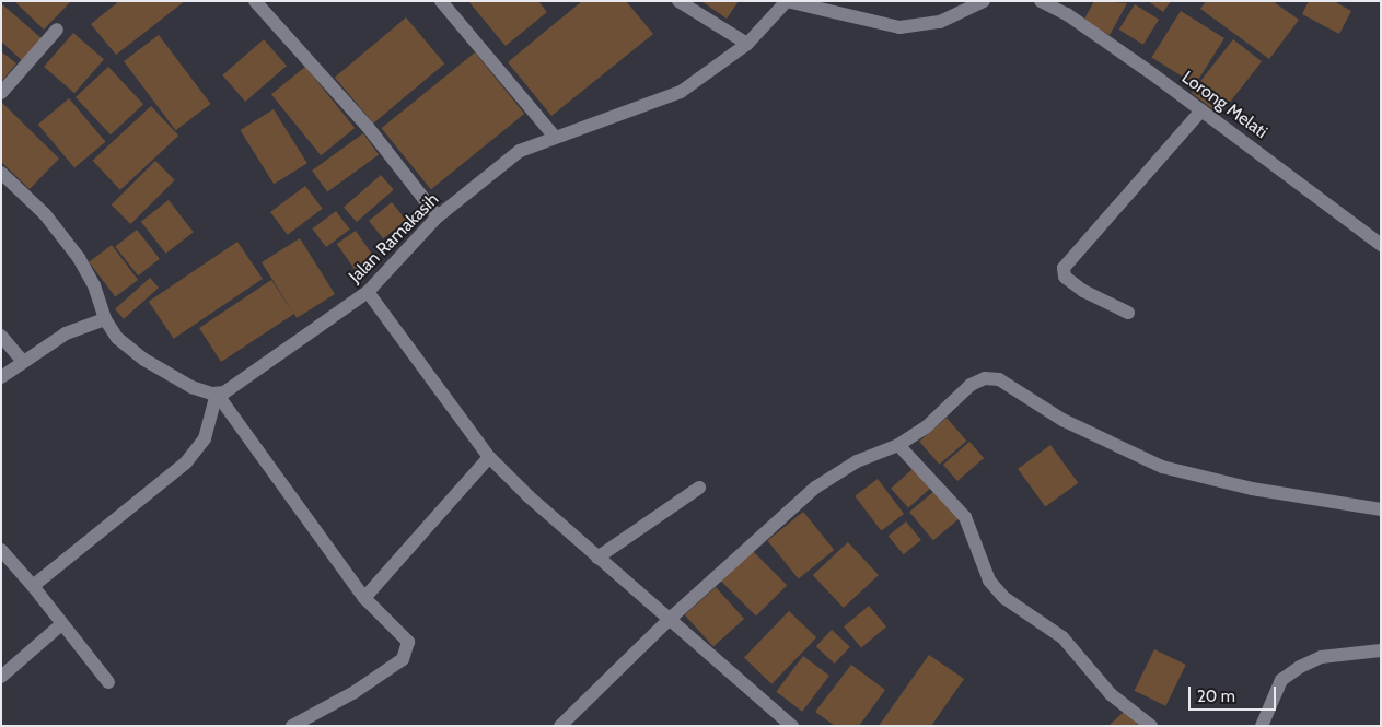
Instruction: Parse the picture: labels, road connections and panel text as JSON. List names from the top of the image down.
{
  "streets": {
    "street": ["Lorong Melati", "Jalan Ramakasih"]
  },
  "scale_bar": "20 m"
}
